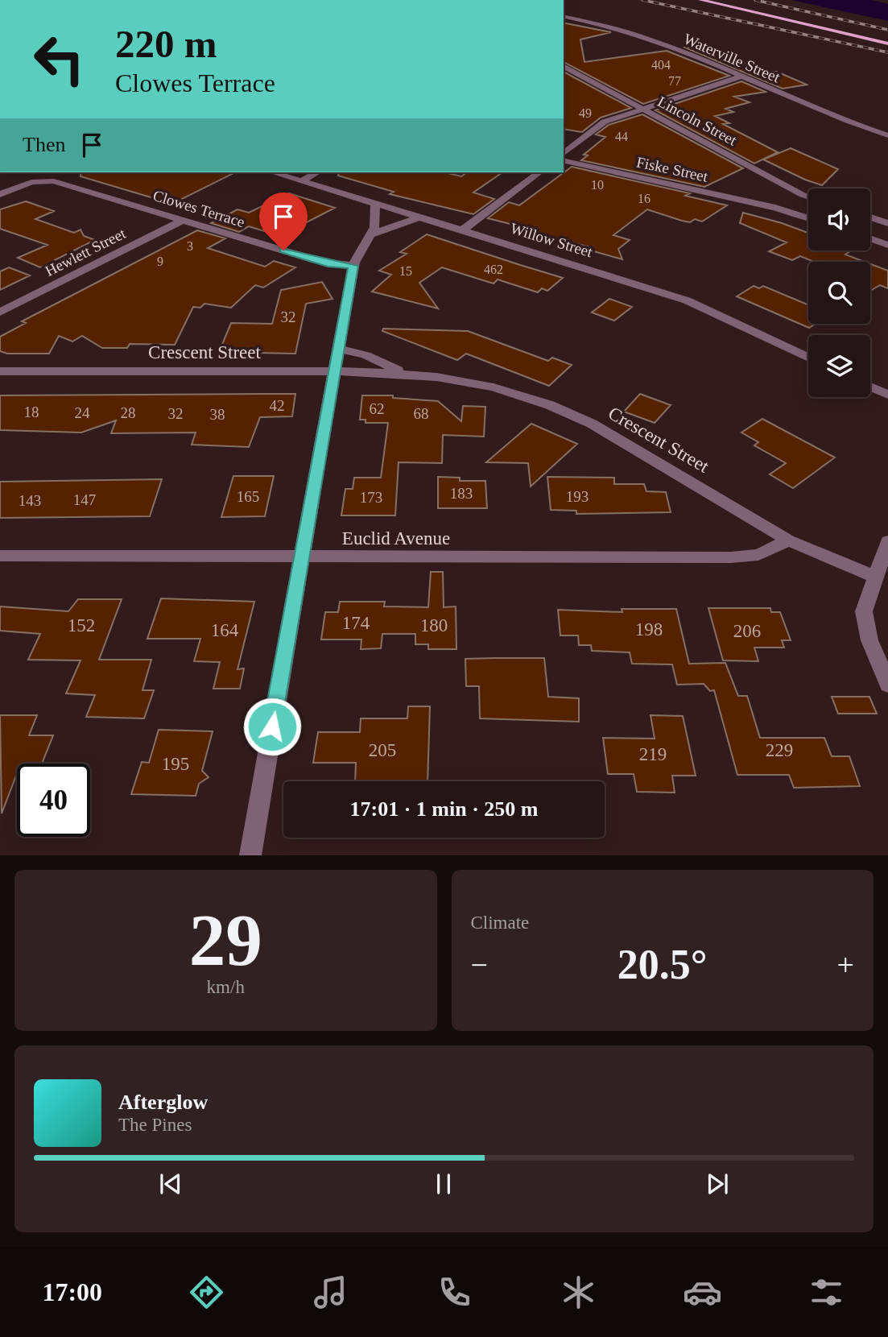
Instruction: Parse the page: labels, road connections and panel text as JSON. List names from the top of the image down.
{
  "streets": {
    "street": [
      "Waterville Street",
      "Lincoln Street",
      "Fiske Street",
      "Clowes Terrace",
      "Willow Street",
      "Hewlett Street",
      "Crescent Street",
      "Euclid Avenue"
    ]
  },
  "crossings": [
    ["Clowes Terrace", "Hewlett Street"],
    ["Crescent Street", "Euclid Avenue"]
  ],
  "house_numbers": [
    "404",
    "77",
    "49",
    "44",
    "10",
    "16",
    "3",
    "9",
    "462",
    "15",
    "32",
    "42",
    "62",
    "18",
    "24",
    "28",
    "32",
    "68",
    "38",
    "183",
    "165",
    "193",
    "173",
    "147",
    "143",
    "174",
    "152",
    "180",
    "198",
    "164",
    "206",
    "205",
    "229",
    "219",
    "195"
  ],
  "page": {
    "turn": ["220 m", "Clowes Terrace"],
    "then": "Then",
    "limit": "40",
    "trip": "17:01 · 1 min · 250 m",
    "tile": [
      ["29", "km/h"],
      "Climate"
    ],
    "heat": ["−", "20.5°", "+"],
    "song": ["Afterglow", "The Pines"],
    "tabs": "17:00"
  }
}
